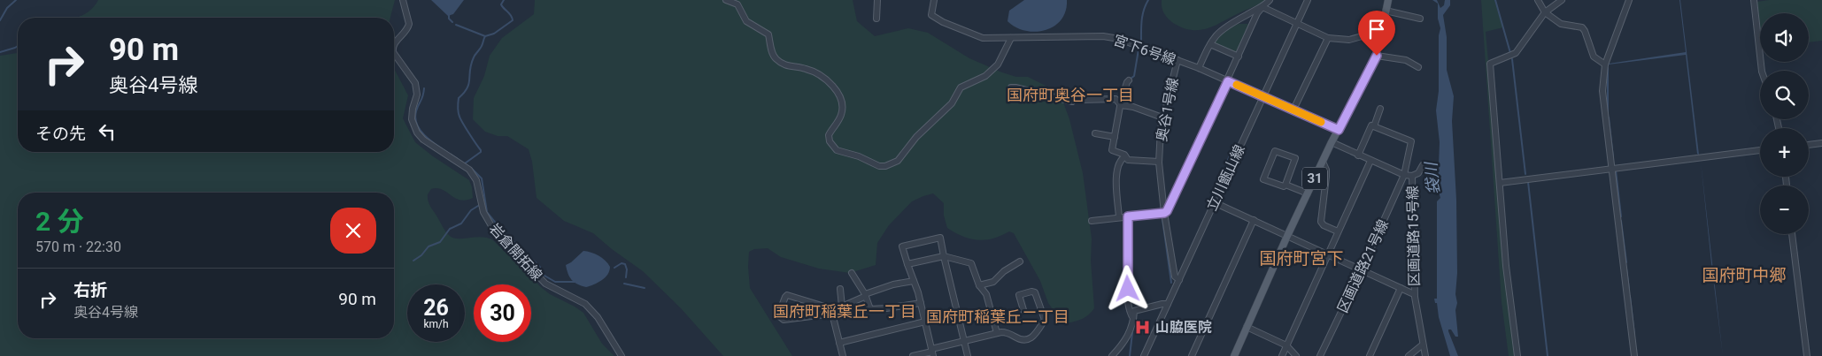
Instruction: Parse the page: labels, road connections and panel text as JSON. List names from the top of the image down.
{
  "streets": {
    "main road": ["31"],
    "street": [
      "宮下6号線",
      "奥谷1号線",
      "立川甑山線",
      "区画道路15号線",
      "岩倉開拓線",
      "区画道路21号線"
    ]
  },
  "crossings": [
    ["宮下6号線", "奥谷1号線"],
    ["宮下6号線", "立川甑山線"],
    ["宮下6号線", "31"],
    ["奥谷1号線", "立川甑山線"],
    ["31", "区画道路15号線"],
    ["区画道路15号線", "区画道路21号線"]
  ],
  "districts": [
    "国府町奥谷一丁目",
    "国府町宮下",
    "国府町中郷",
    "国府町稲葉丘一丁目",
    "国府町稲葉丘二丁目"
  ],
  "water": ["袋川"],
  "places": {
    "hospital": ["山脇医院"]
  },
  "page": {
    "map_buttons": ["+", "−"],
    "turn": ["90 m", "奥谷4号線"],
    "then": "その先",
    "heading": ["2 分", "570 m · 22:30"],
    "list": [
      {
        "name": "右折",
        "note": "奥谷4号線",
        "value": "90 m"
      }
    ],
    "speed": "26 km/h",
    "limit": "30"
  }
}
